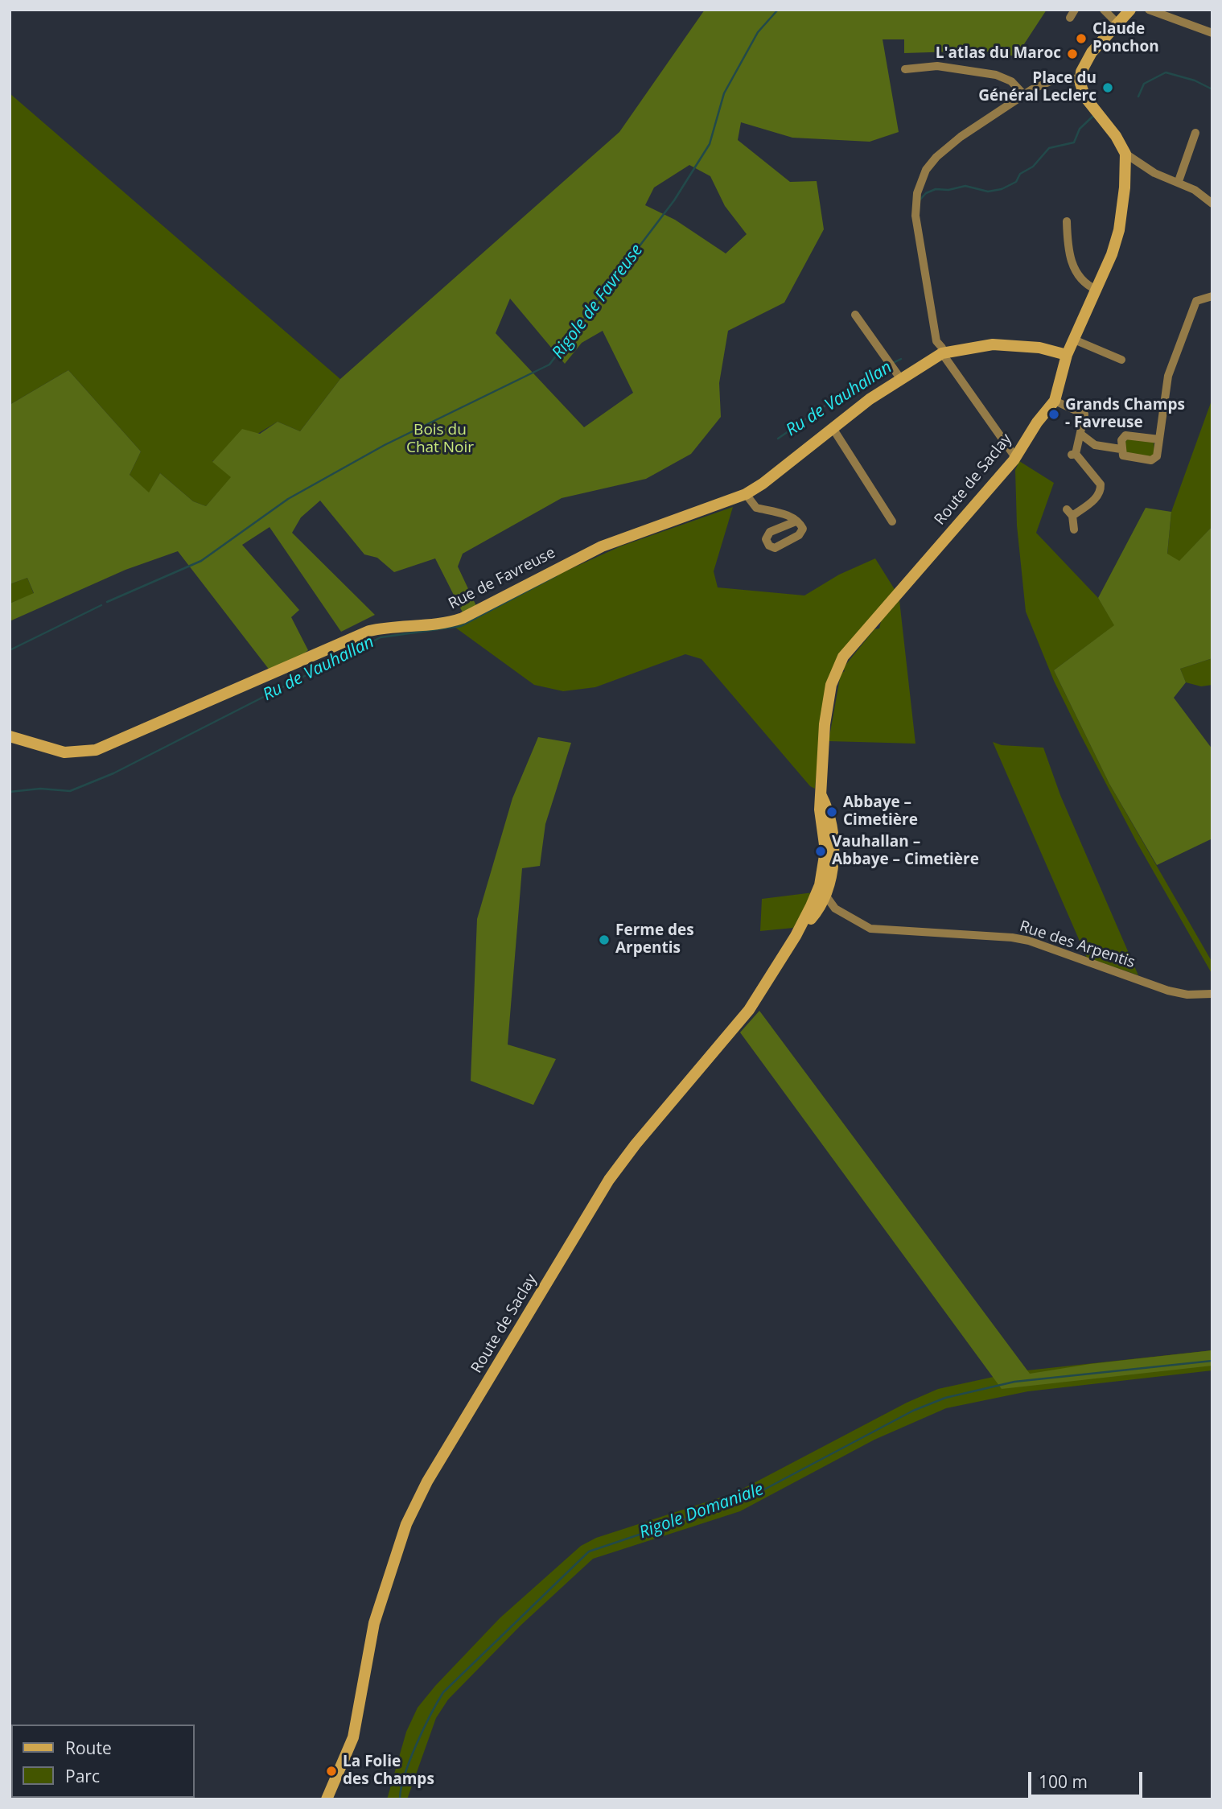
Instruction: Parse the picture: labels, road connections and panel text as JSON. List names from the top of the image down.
{
  "streets": {
    "main road": ["Route de Saclay", "Rue de Favreuse"],
    "street": ["Rue des Arpentis"]
  },
  "crossings": [
    ["Route de Saclay", "Rue de Favreuse"],
    ["Route de Saclay", "Rue des Arpentis"]
  ],
  "water": ["Rigole de Favreuse", "Ru de Vauhallan", "Rigole Domaniale"],
  "parks": ["Bois du Chat Noir"],
  "places": [
    "Claude Ponchon",
    "L'atlas du Maroc",
    "Place du Général Leclerc",
    "Grands Champs - Favreuse",
    "Abbaye – Cimetière",
    "Vauhallan – Abbaye – Cimetière",
    "Ferme des Arpentis",
    "La Folie des Champs"
  ],
  "legend": ["Route", "Parc"],
  "scale_bar": "100 m"
}
